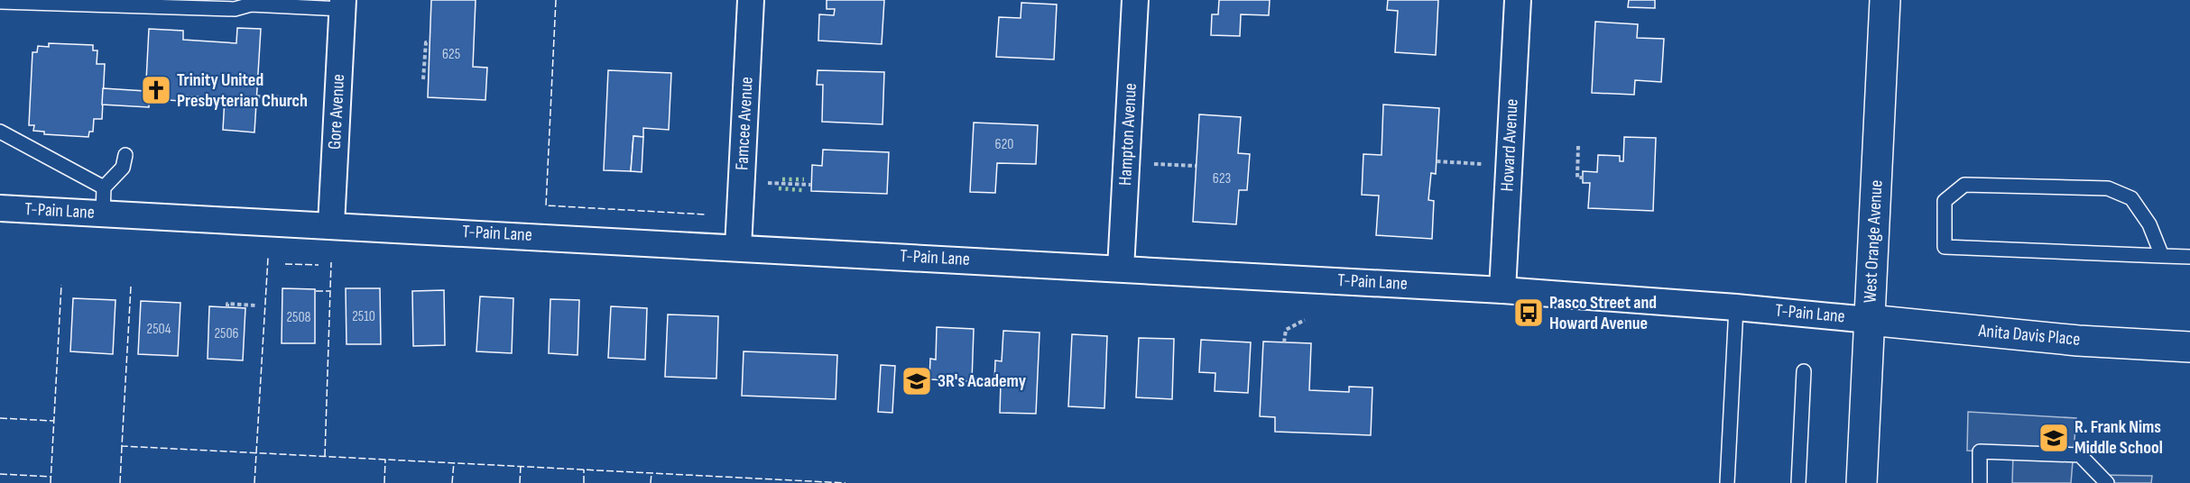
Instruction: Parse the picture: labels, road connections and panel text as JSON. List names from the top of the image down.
{
  "streets": {
    "main road": ["West Orange Avenue", "Anita Davis Place"],
    "street": [
      "Gore Avenue",
      "Famcee Avenue",
      "Hampton Avenue",
      "Howard Avenue",
      "T-Pain Lane"
    ]
  },
  "crossings": [
    ["Gore Avenue", "T-Pain Lane"],
    ["Famcee Avenue", "T-Pain Lane"],
    ["Hampton Avenue", "T-Pain Lane"],
    ["Howard Avenue", "T-Pain Lane"],
    ["T-Pain Lane", "West Orange Avenue"],
    ["T-Pain Lane", "Anita Davis Place"],
    ["West Orange Avenue", "Anita Davis Place"]
  ],
  "places": {
    "church": ["Trinity United Presbyterian Church"],
    "bus stop": ["Pasco Street and Howard Avenue"],
    "school or university": ["3R's Academy", "R. Frank Nims Middle School"]
  },
  "house_numbers": [
    "625",
    "620",
    "623",
    "2510",
    "2508",
    "2504",
    "2506"
  ]
}
